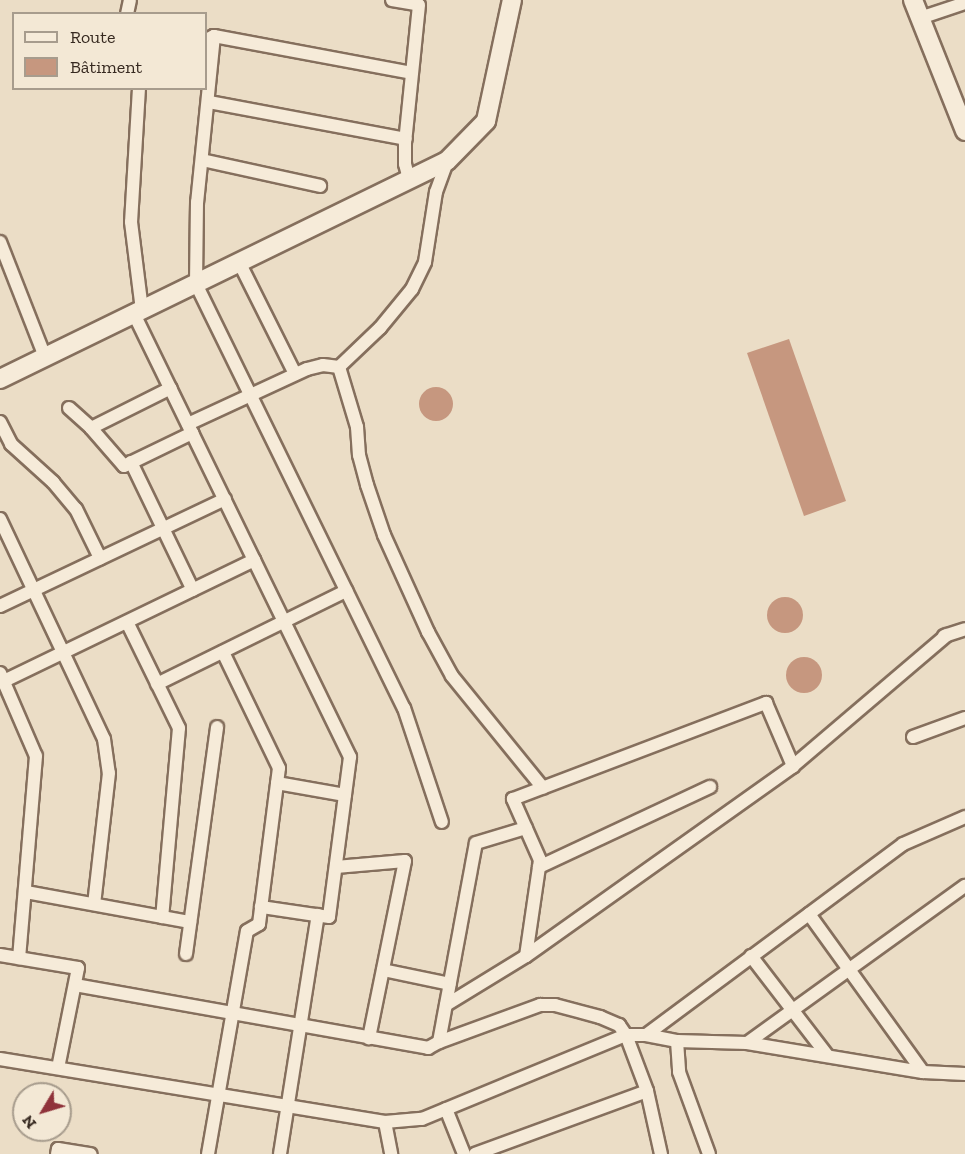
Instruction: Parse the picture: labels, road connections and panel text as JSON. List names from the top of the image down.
{
  "legend": ["Route", "Bâtiment"],
  "north": "bottom left"
}
